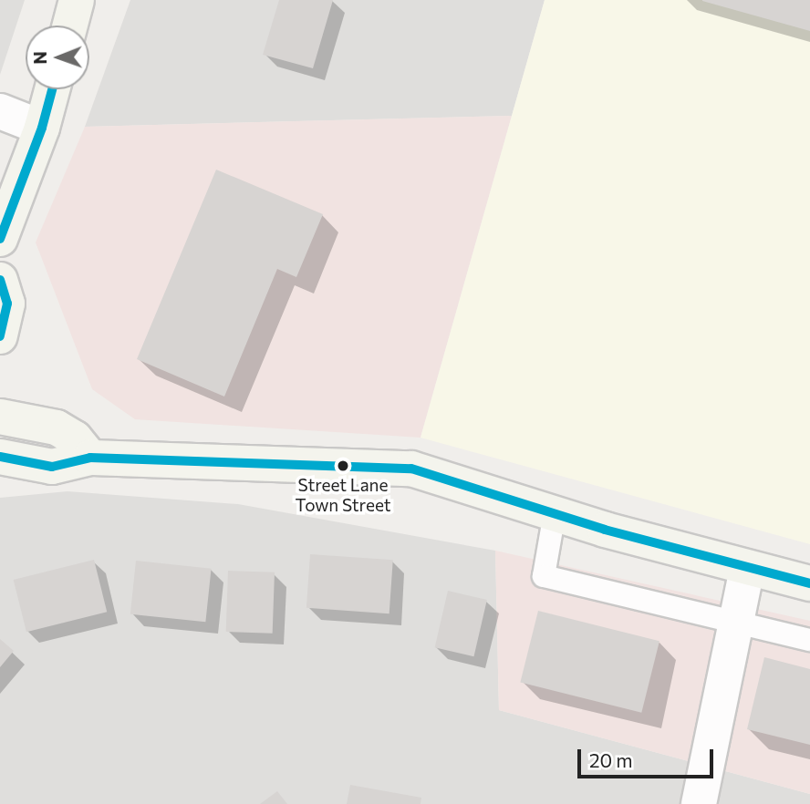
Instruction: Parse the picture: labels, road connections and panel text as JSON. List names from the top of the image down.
{
  "places": ["Street Lane Town Street"],
  "scale_bar": "20 m",
  "north": "left"
}
